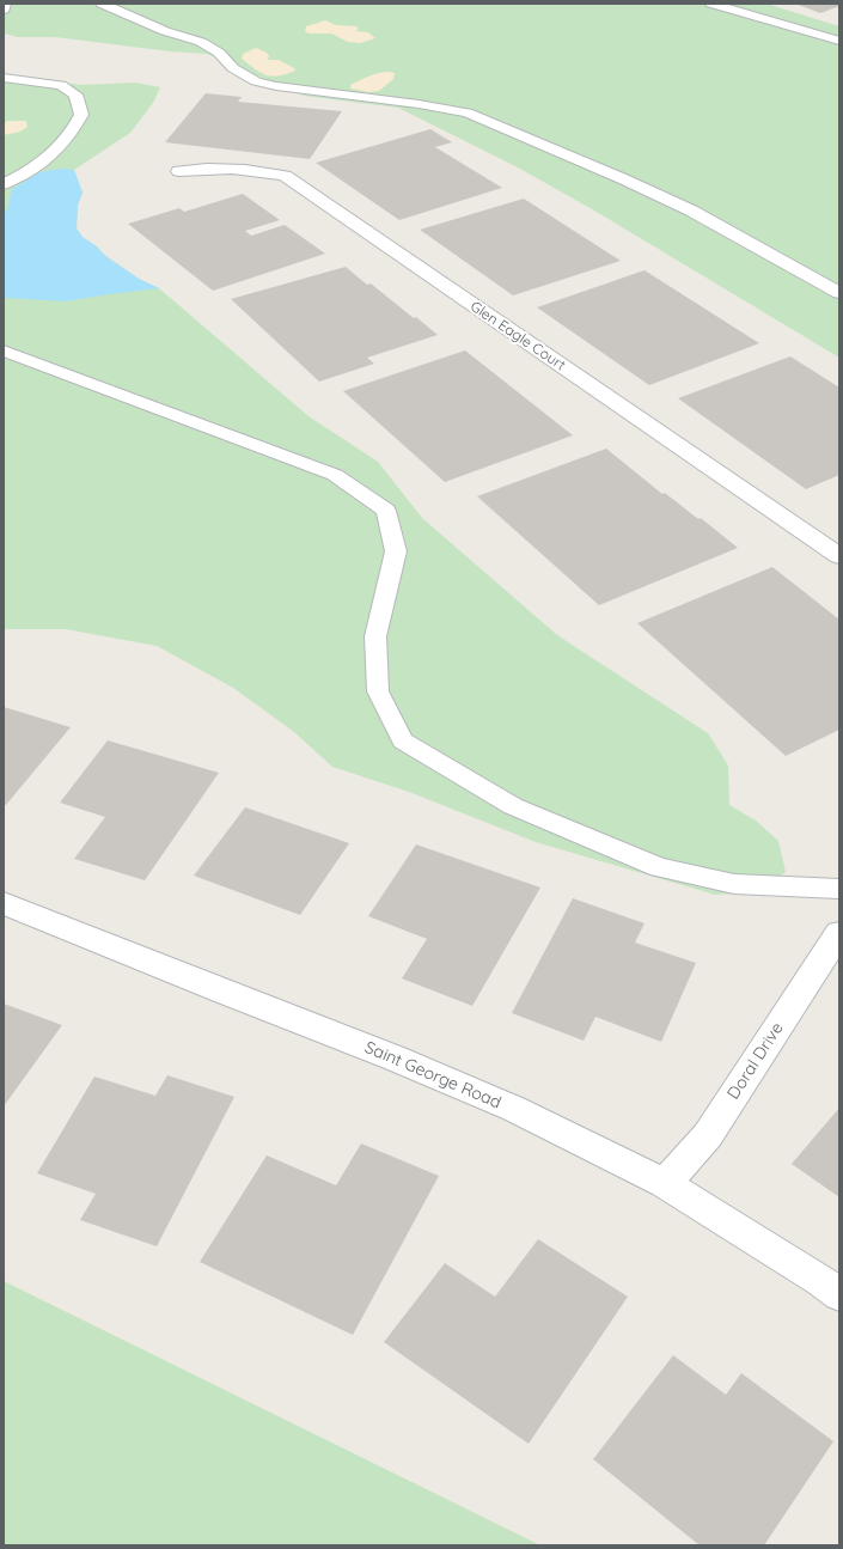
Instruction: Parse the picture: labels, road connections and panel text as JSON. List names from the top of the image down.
{
  "streets": {
    "street": ["Glen Eagle Court", "Doral Drive", "Saint George Road"]
  },
  "crossings": [
    ["Doral Drive", "Saint George Road"]
  ]
}
